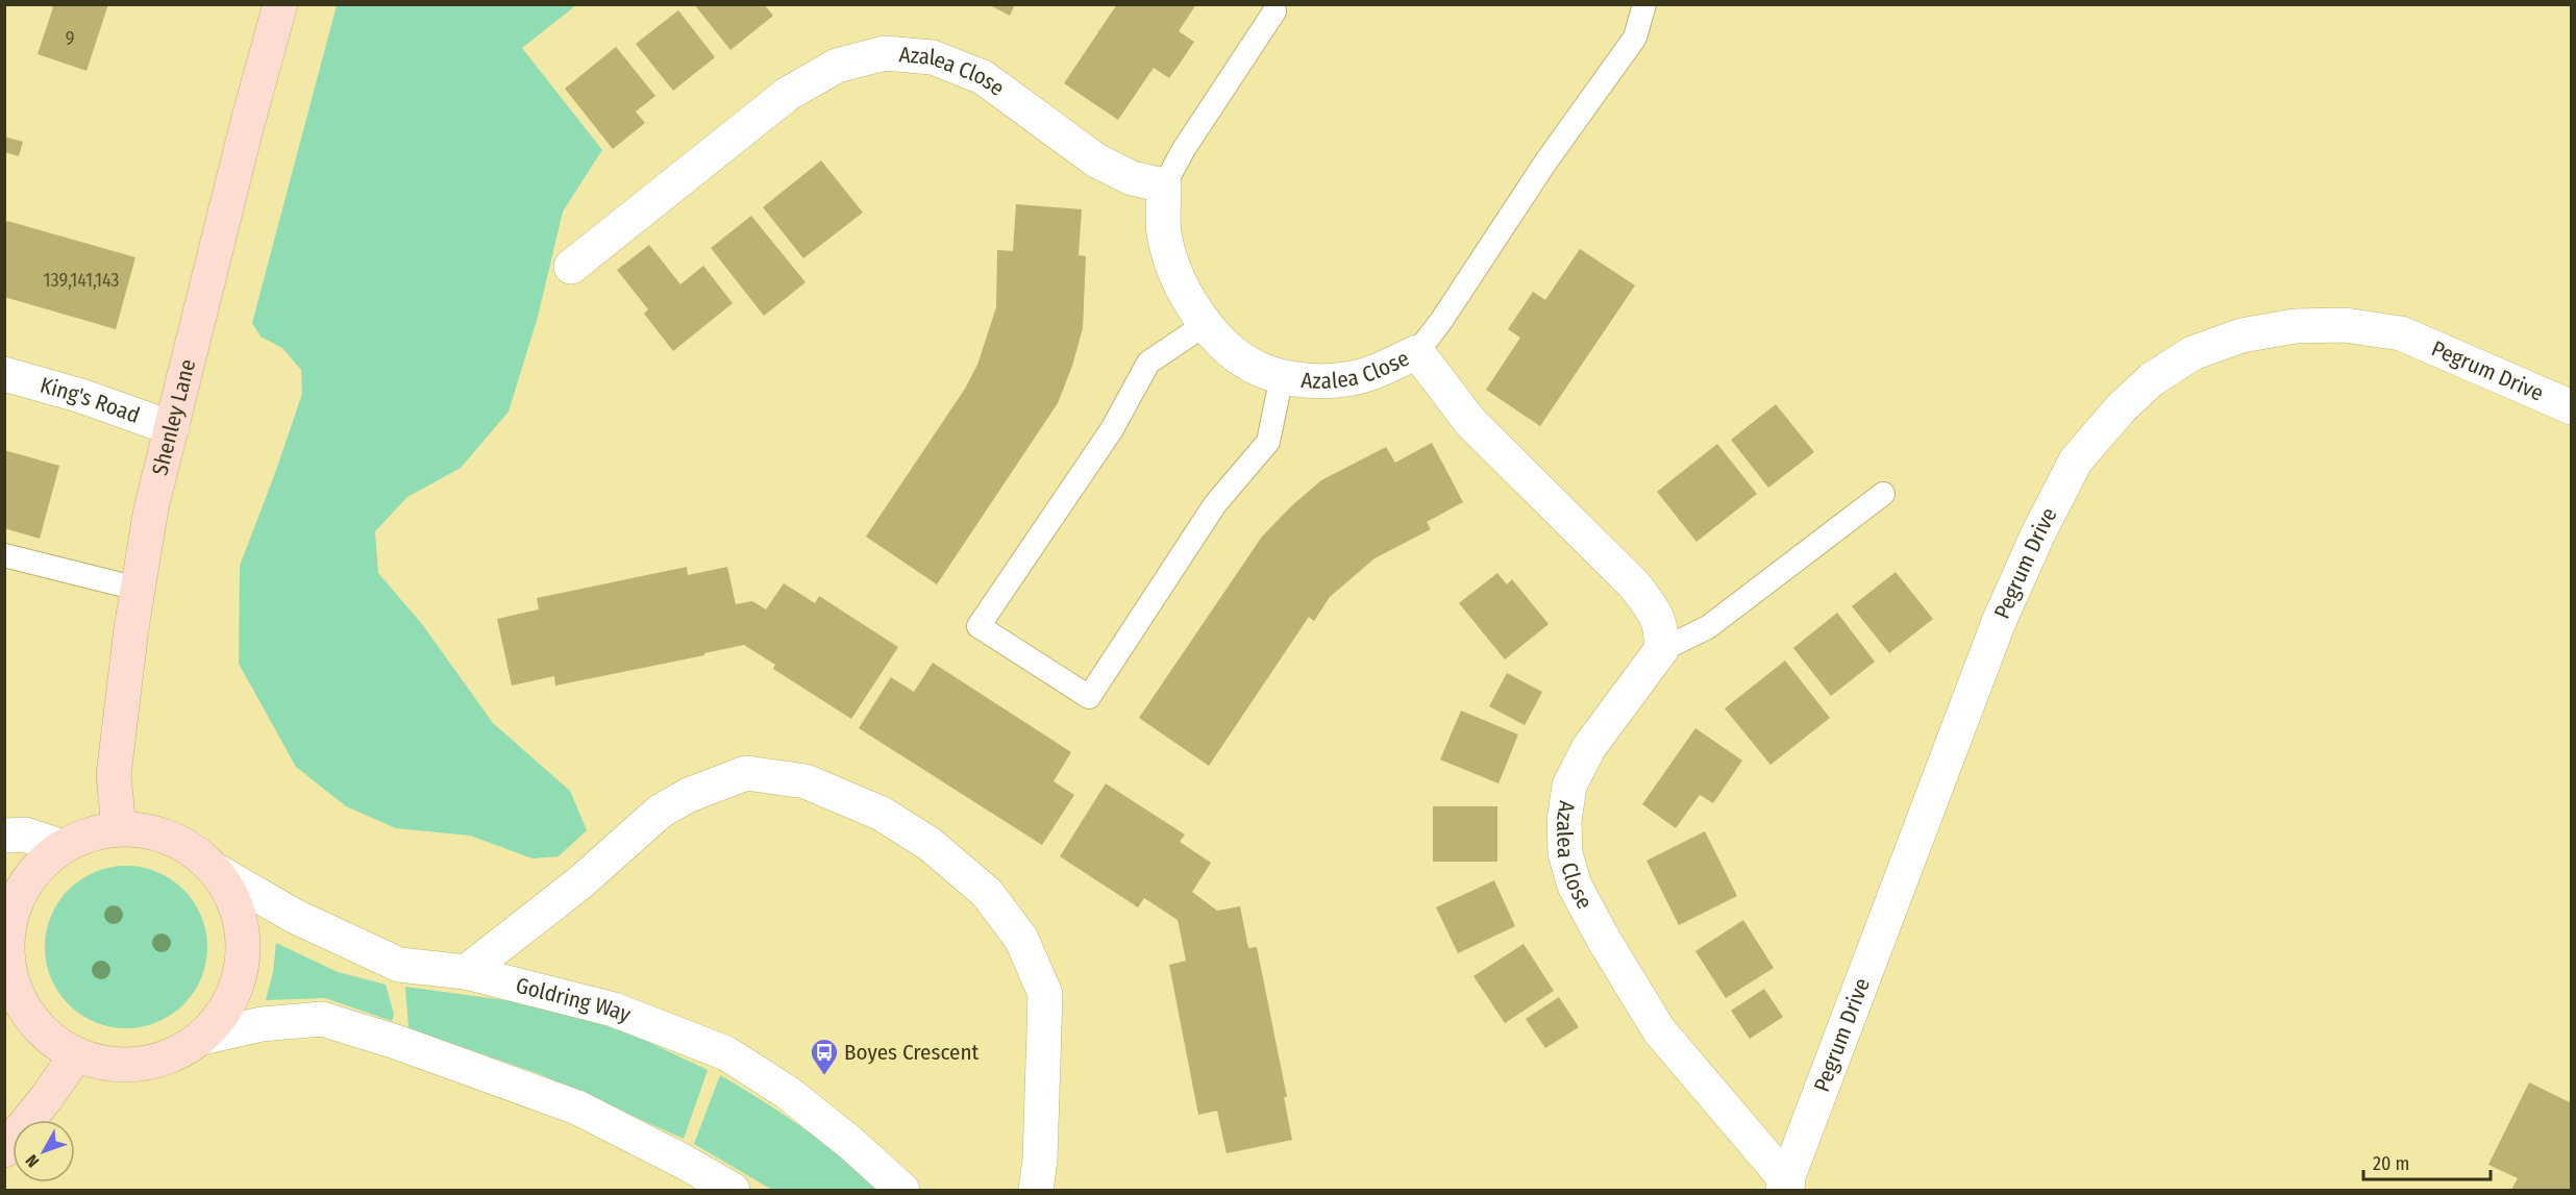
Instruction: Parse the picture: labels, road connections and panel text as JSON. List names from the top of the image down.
{
  "streets": {
    "main road": ["Shenley Lane"],
    "street": [
      "Azalea Close",
      "Pegrum Drive",
      "King's Road",
      "Goldring Way"
    ]
  },
  "crossings": [
    ["Azalea Close", "Pegrum Drive"],
    ["King's Road", "Shenley Lane"]
  ],
  "places": {
    "bus stop": ["Boyes Crescent"]
  },
  "house_numbers": ["9", "139,141,143"],
  "scale_bar": "20 m",
  "north": "bottom left"
}
